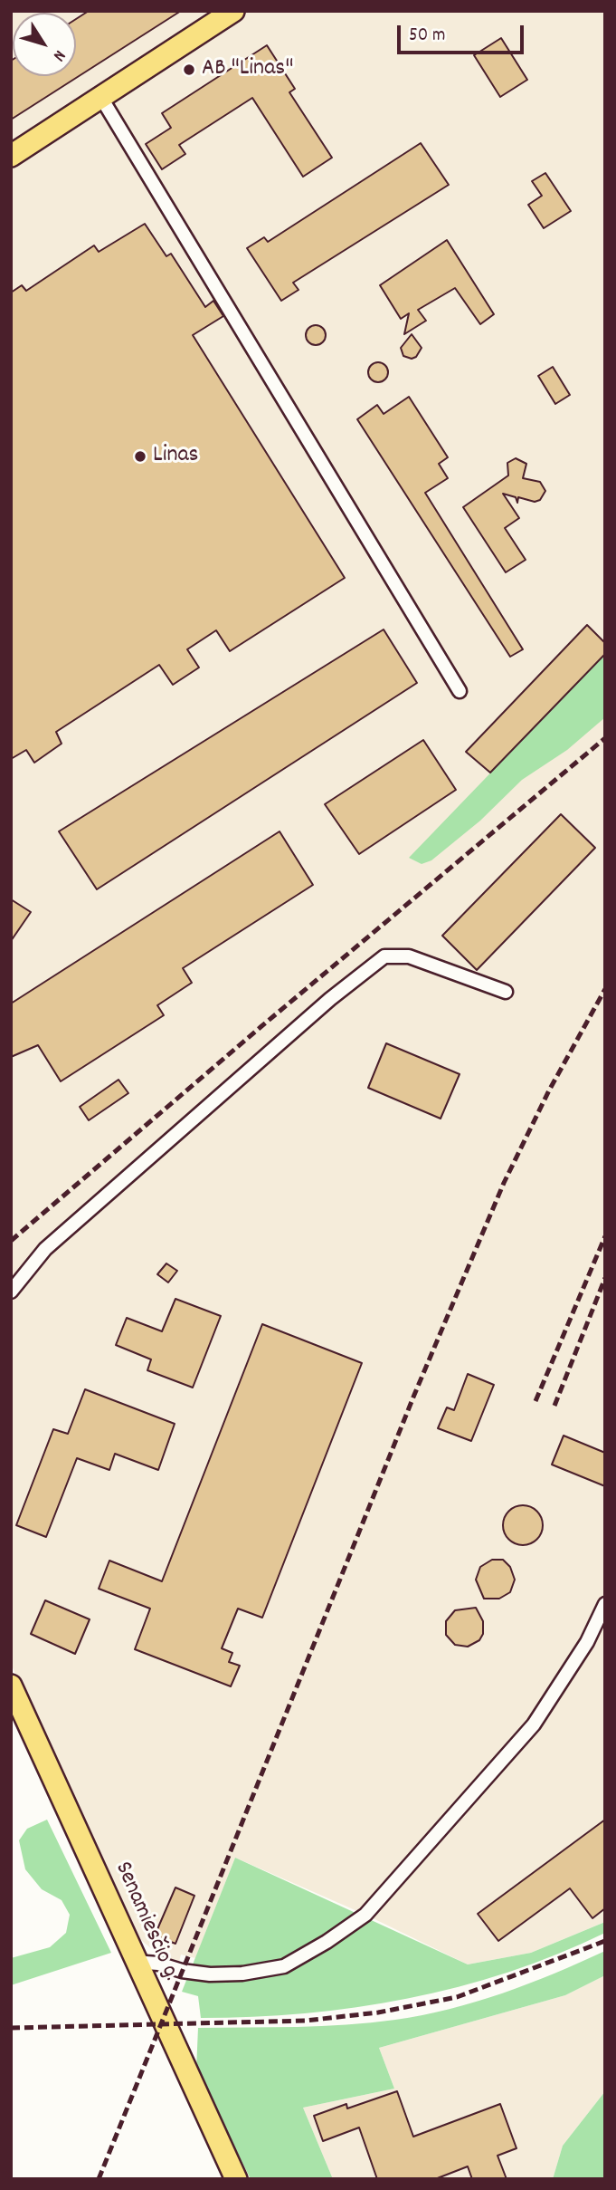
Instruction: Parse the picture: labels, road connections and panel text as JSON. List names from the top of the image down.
{
  "streets": {
    "main road": ["Senamiesčio g."]
  },
  "places": ["AB \"Linas\"", "Linas"],
  "scale_bar": "50 m",
  "north": "bottom right"
}
